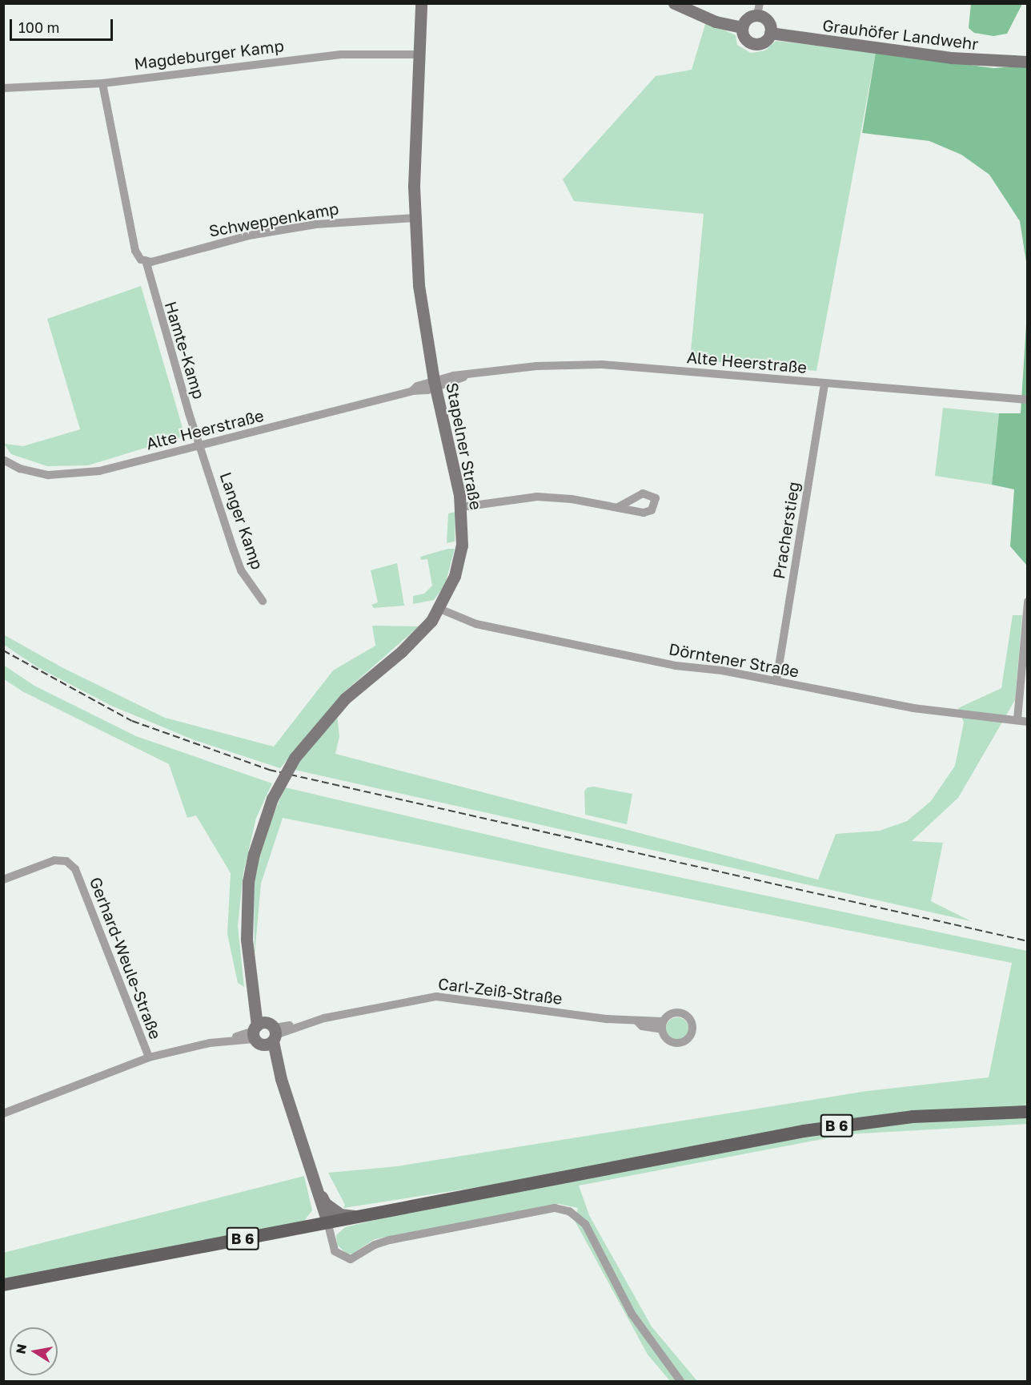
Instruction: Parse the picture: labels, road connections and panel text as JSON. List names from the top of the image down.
{
  "streets": {
    "main road": ["B 6"],
    "street": [
      "Grauhöfer Landwehr",
      "Magdeburger Kamp",
      "Schweppenkamp",
      "Hamte-Kamp",
      "Alte Heerstraße",
      "Stapelner Straße",
      "Langer Kamp",
      "Pracherstieg",
      "Dörntener Straße",
      "Gerhard-Weule-Straße",
      "Carl-Zeiß-Straße"
    ]
  },
  "crossings": [
    ["Magdeburger Kamp", "Hamte-Kamp"],
    ["Magdeburger Kamp", "Stapelner Straße"],
    ["Schweppenkamp", "Hamte-Kamp"],
    ["Schweppenkamp", "Stapelner Straße"],
    ["Hamte-Kamp", "Alte Heerstraße"],
    ["Hamte-Kamp", "Langer Kamp"],
    ["Alte Heerstraße", "Stapelner Straße"],
    ["Alte Heerstraße", "Langer Kamp"],
    ["Alte Heerstraße", "Pracherstieg"],
    ["Stapelner Straße", "Dörntener Straße"],
    ["Stapelner Straße", "Gerhard-Weule-Straße"],
    ["Stapelner Straße", "Carl-Zeiß-Straße"],
    ["Stapelner Straße", "B 6"],
    ["Pracherstieg", "Dörntener Straße"],
    ["Gerhard-Weule-Straße", "Carl-Zeiß-Straße"]
  ],
  "scale_bar": "100 m",
  "north": "left"
}
